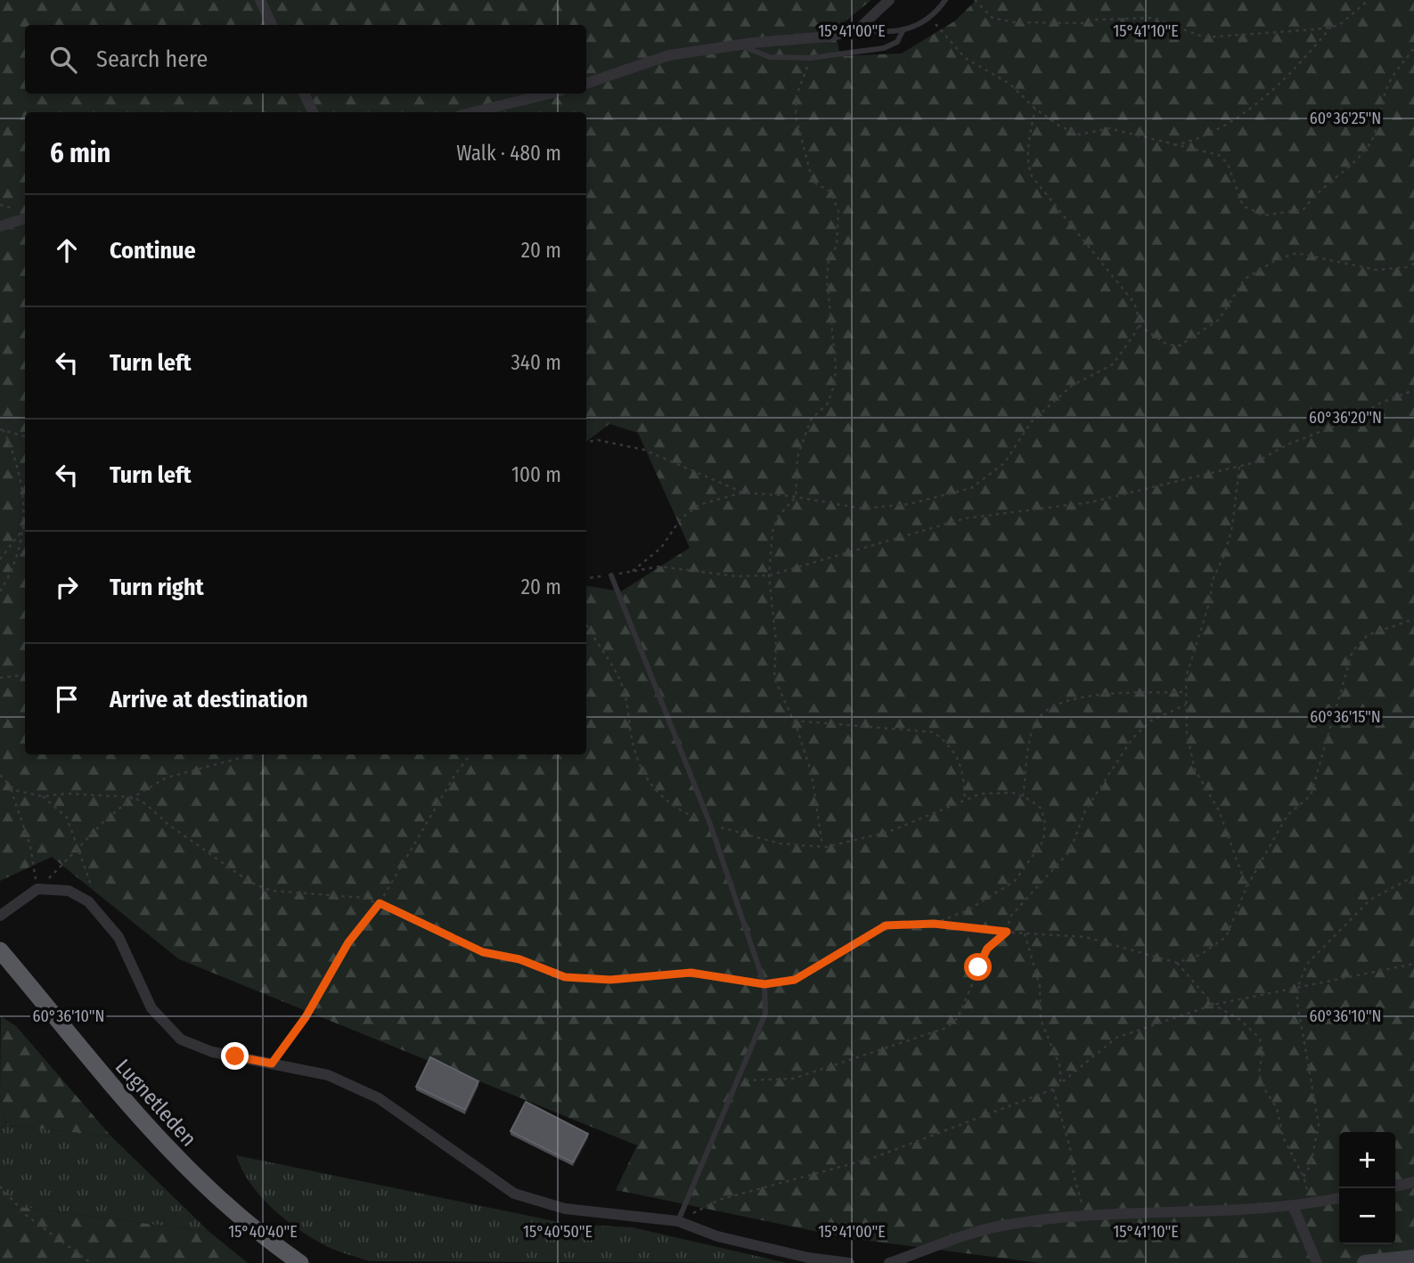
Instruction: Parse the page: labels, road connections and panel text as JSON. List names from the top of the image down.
{
  "streets": {
    "highway": ["Lugnetleden"]
  },
  "page": {
    "search": "Search here",
    "heading": ["6 min", "Walk · 480 m"],
    "list": [
      ["Continue", "20 m"],
      ["Turn left", "340 m"],
      ["Turn left", "100 m"],
      ["Turn right", "20 m"],
      "Arrive at destination"
    ],
    "map_buttons": ["+", "−"]
  },
  "coordinates": [
    "15°41'00\"E",
    "15°41'10\"E",
    "60°36'25\"N",
    "60°36'20\"N",
    "60°36'15\"N",
    "60°36'10\"N",
    "15°40'40\"E",
    "15°40'50\"E"
  ]
}
